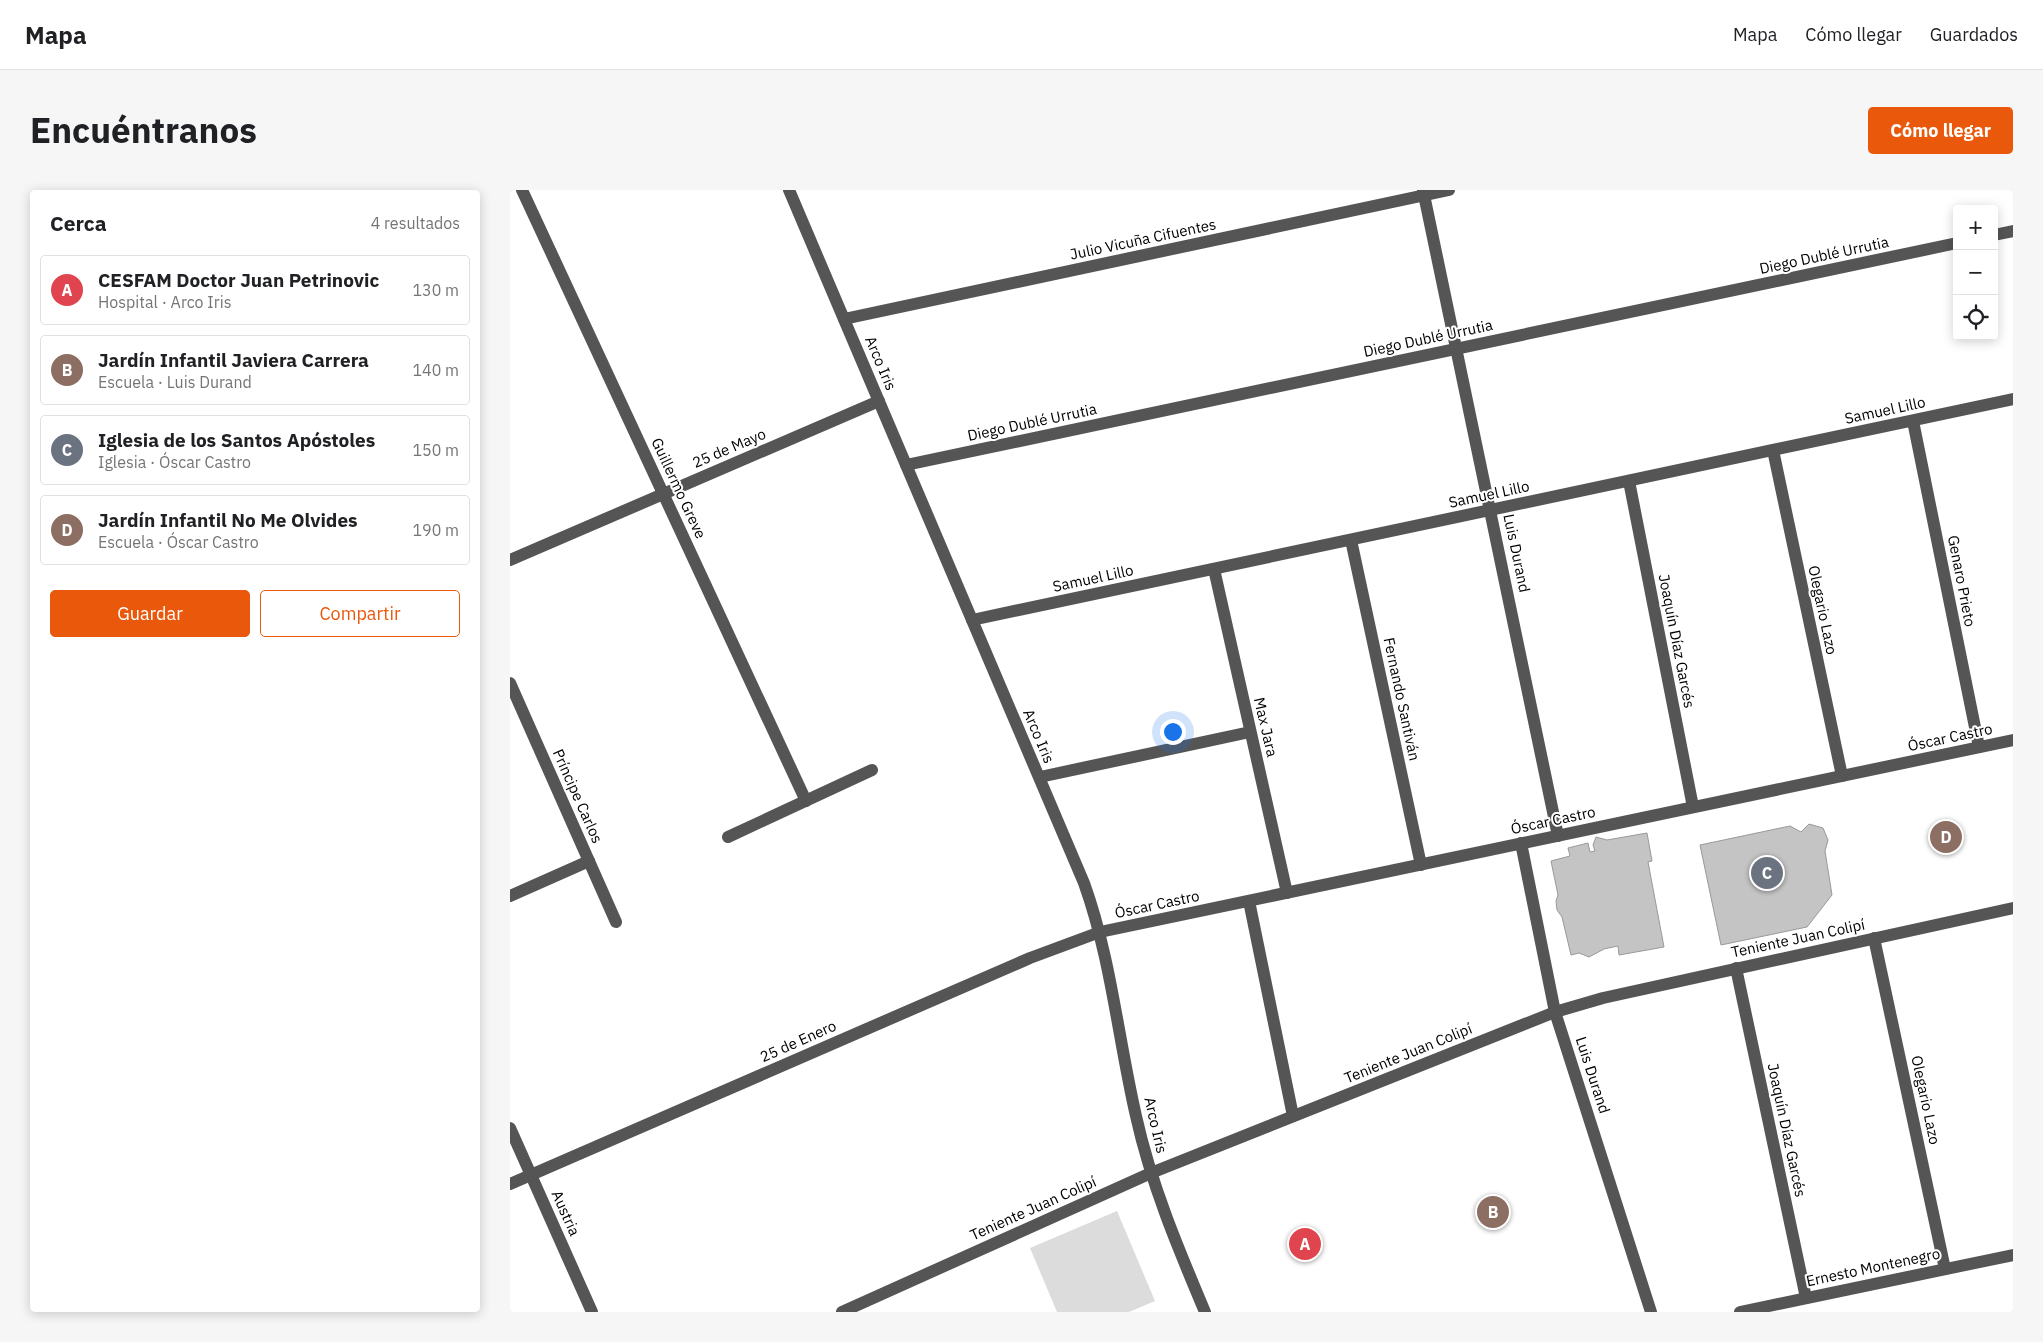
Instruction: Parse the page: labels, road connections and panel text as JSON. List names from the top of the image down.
{
  "streets": {
    "street": [
      "Julio Vicuña Cifuentes",
      "Diego Dublé Urrutia",
      "Arco Iris",
      "Samuel Lillo",
      "25 de Mayo",
      "Guillermo Greve",
      "Luis Durand",
      "Genaro Prieto",
      "Olegario Lazo",
      "Joaquín Díaz Garcés",
      "Fernando Santiván",
      "Max Jara",
      "Óscar Castro",
      "Príncipe Carlos",
      "Teniente Juan Colipí",
      "25 de Enero",
      "Austria",
      "Ernesto Montenegro"
    ]
  },
  "crossings": [
    ["Julio Vicuña Cifuentes", "Arco Iris"],
    ["Julio Vicuña Cifuentes", "Luis Durand"],
    ["Diego Dublé Urrutia", "Arco Iris"],
    ["Diego Dublé Urrutia", "Luis Durand"],
    ["Arco Iris", "Samuel Lillo"],
    ["Arco Iris", "25 de Mayo"],
    ["Arco Iris", "Óscar Castro"],
    ["Arco Iris", "Teniente Juan Colipí"],
    ["Arco Iris", "25 de Enero"],
    ["Samuel Lillo", "Luis Durand"],
    ["Samuel Lillo", "Genaro Prieto"],
    ["Samuel Lillo", "Olegario Lazo"],
    ["Samuel Lillo", "Joaquín Díaz Garcés"],
    ["Samuel Lillo", "Fernando Santiván"],
    ["Samuel Lillo", "Max Jara"],
    ["25 de Mayo", "Guillermo Greve"],
    ["Luis Durand", "Óscar Castro"],
    ["Luis Durand", "Teniente Juan Colipí"],
    ["Genaro Prieto", "Óscar Castro"],
    ["Olegario Lazo", "Óscar Castro"],
    ["Olegario Lazo", "Teniente Juan Colipí"],
    ["Olegario Lazo", "Ernesto Montenegro"],
    ["Joaquín Díaz Garcés", "Óscar Castro"],
    ["Joaquín Díaz Garcés", "Teniente Juan Colipí"],
    ["Joaquín Díaz Garcés", "Ernesto Montenegro"],
    ["Fernando Santiván", "Óscar Castro"],
    ["Max Jara", "Óscar Castro"],
    ["Óscar Castro", "25 de Enero"],
    ["25 de Enero", "Austria"]
  ],
  "page": {
    "header": "Mapa",
    "nav": ["Mapa", "Cómo llegar", "Guardados"],
    "title": "Encuéntranos",
    "buttons": [
      "Cómo llegar",
      ["Guardar", "Compartir"]
    ],
    "heading": ["Cerca", "4 resultados"],
    "map_buttons": ["+", "−"],
    "list": [
      {
        "mark": "A",
        "name": "CESFAM Doctor Juan Petrinovic",
        "note": "Hospital · Arco Iris",
        "value": "130 m"
      },
      {
        "mark": "B",
        "name": "Jardín Infantil Javiera Carrera",
        "note": "Escuela · Luis Durand",
        "value": "140 m"
      },
      {
        "mark": "C",
        "name": "Iglesia de los Santos Apóstoles",
        "note": "Iglesia · Óscar Castro",
        "value": "150 m"
      },
      {
        "mark": "D",
        "name": "Jardín Infantil No Me Olvides",
        "note": "Escuela · Óscar Castro",
        "value": "190 m"
      }
    ],
    "pins": [
      "D",
      "C",
      "B",
      "A"
    ]
  }
}
